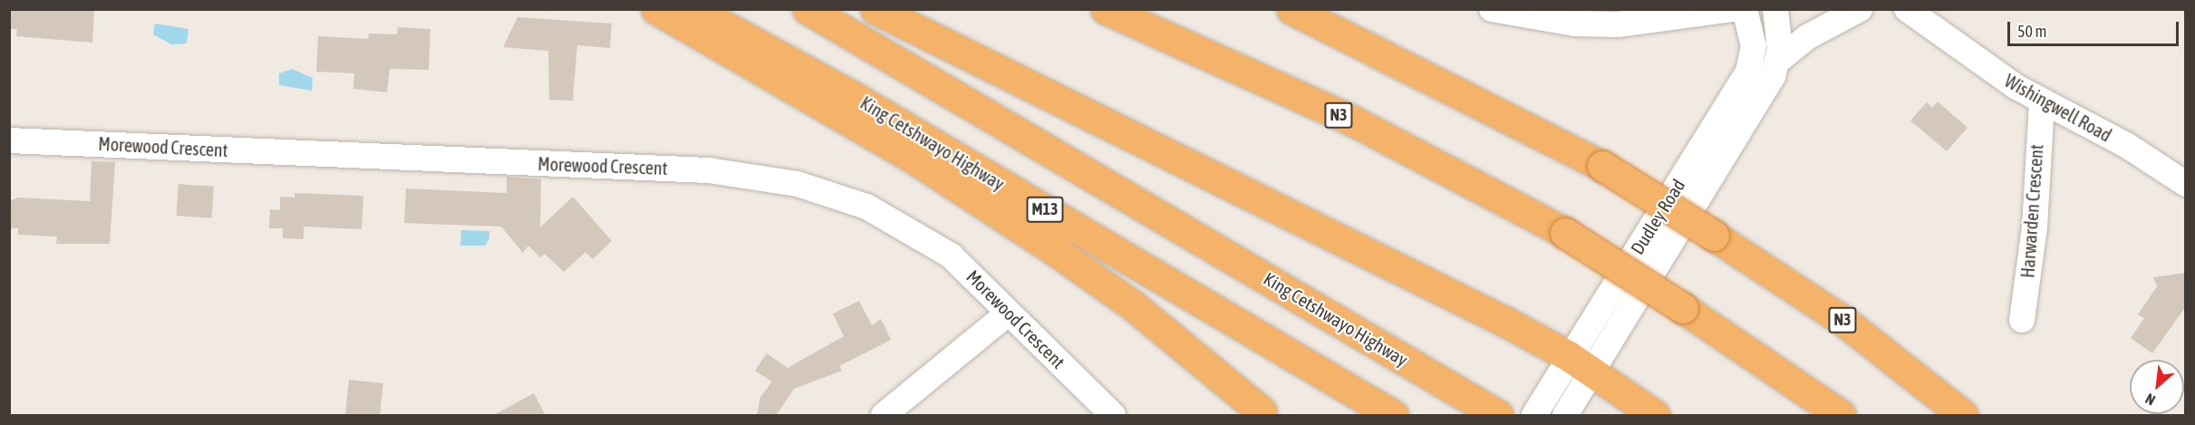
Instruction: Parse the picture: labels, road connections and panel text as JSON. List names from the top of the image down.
{
  "streets": {
    "highway": ["N3", "King Cetshwayo Highway", "M13"],
    "street": [
      "Wishingwell Road",
      "Morewood Crescent",
      "Harwarden Crescent",
      "Dudley Road"
    ]
  },
  "crossings": [
    ["Wishingwell Road", "Harwarden Crescent"]
  ],
  "scale_bar": "50 m",
  "north": "bottom left"
}
